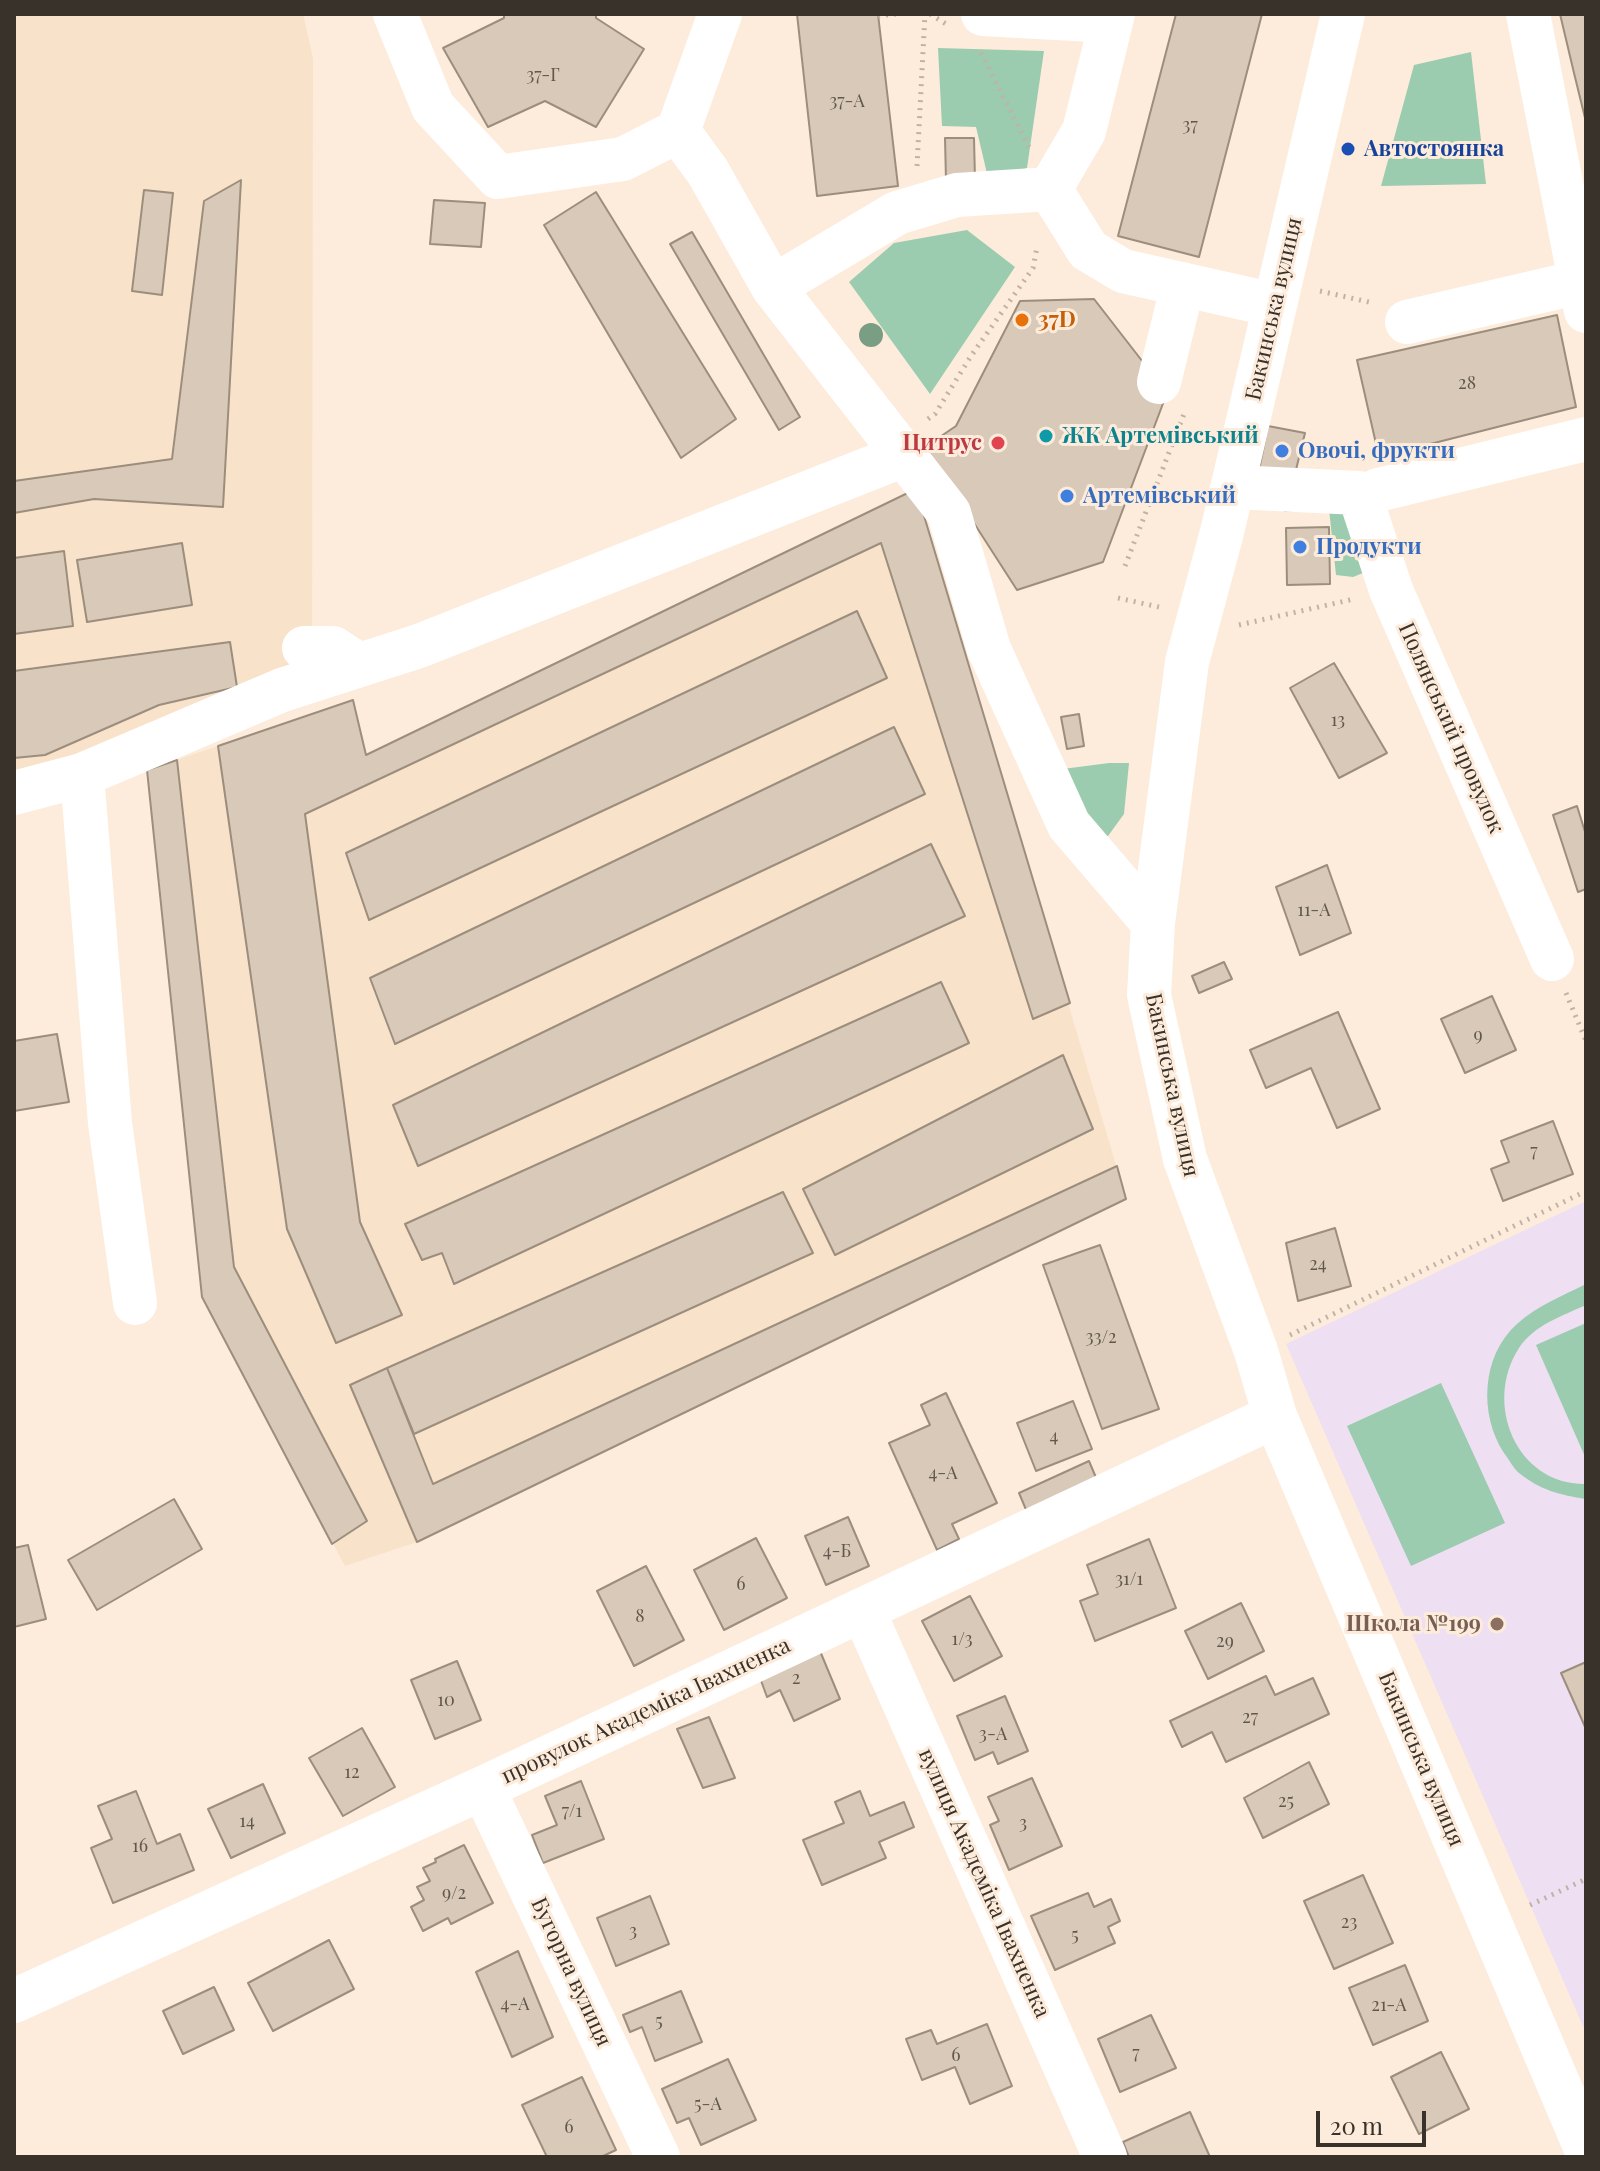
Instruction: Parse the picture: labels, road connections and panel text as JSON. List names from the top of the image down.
{
  "streets": {
    "street": [
      "Бакинська вулиця",
      "Полянський провулок",
      "провулок Академіка Івахненка",
      "вулиця Академіка Івахненка",
      "Бугорна вулиця"
    ]
  },
  "crossings": [
    ["Бакинська вулиця", "провулок Академіка Івахненка"],
    ["провулок Академіка Івахненка", "вулиця Академіка Івахненка"],
    ["провулок Академіка Івахненка", "Бугорна вулиця"]
  ],
  "places": [
    "Автостоянка",
    "37D",
    "ЖК Артемівський",
    "Цитрус",
    "Овочі, фрукти",
    "Артемівський",
    "Продукти",
    "Школа №199"
  ],
  "house_numbers": [
    "37-Г",
    "37-А",
    "37",
    "28",
    "13",
    "11-А",
    "9",
    "7",
    "24",
    "33/2",
    "4",
    "4-А",
    "4-Б",
    "31/1",
    "6",
    "8",
    "1/3",
    "29",
    "2",
    "10",
    "27",
    "3-А",
    "12",
    "25",
    "7/1",
    "14",
    "3",
    "16",
    "9/2",
    "23",
    "3",
    "5",
    "4-А",
    "21-А",
    "5",
    "7",
    "6",
    "5-А",
    "6"
  ],
  "scale_bar": "20 m"
}
